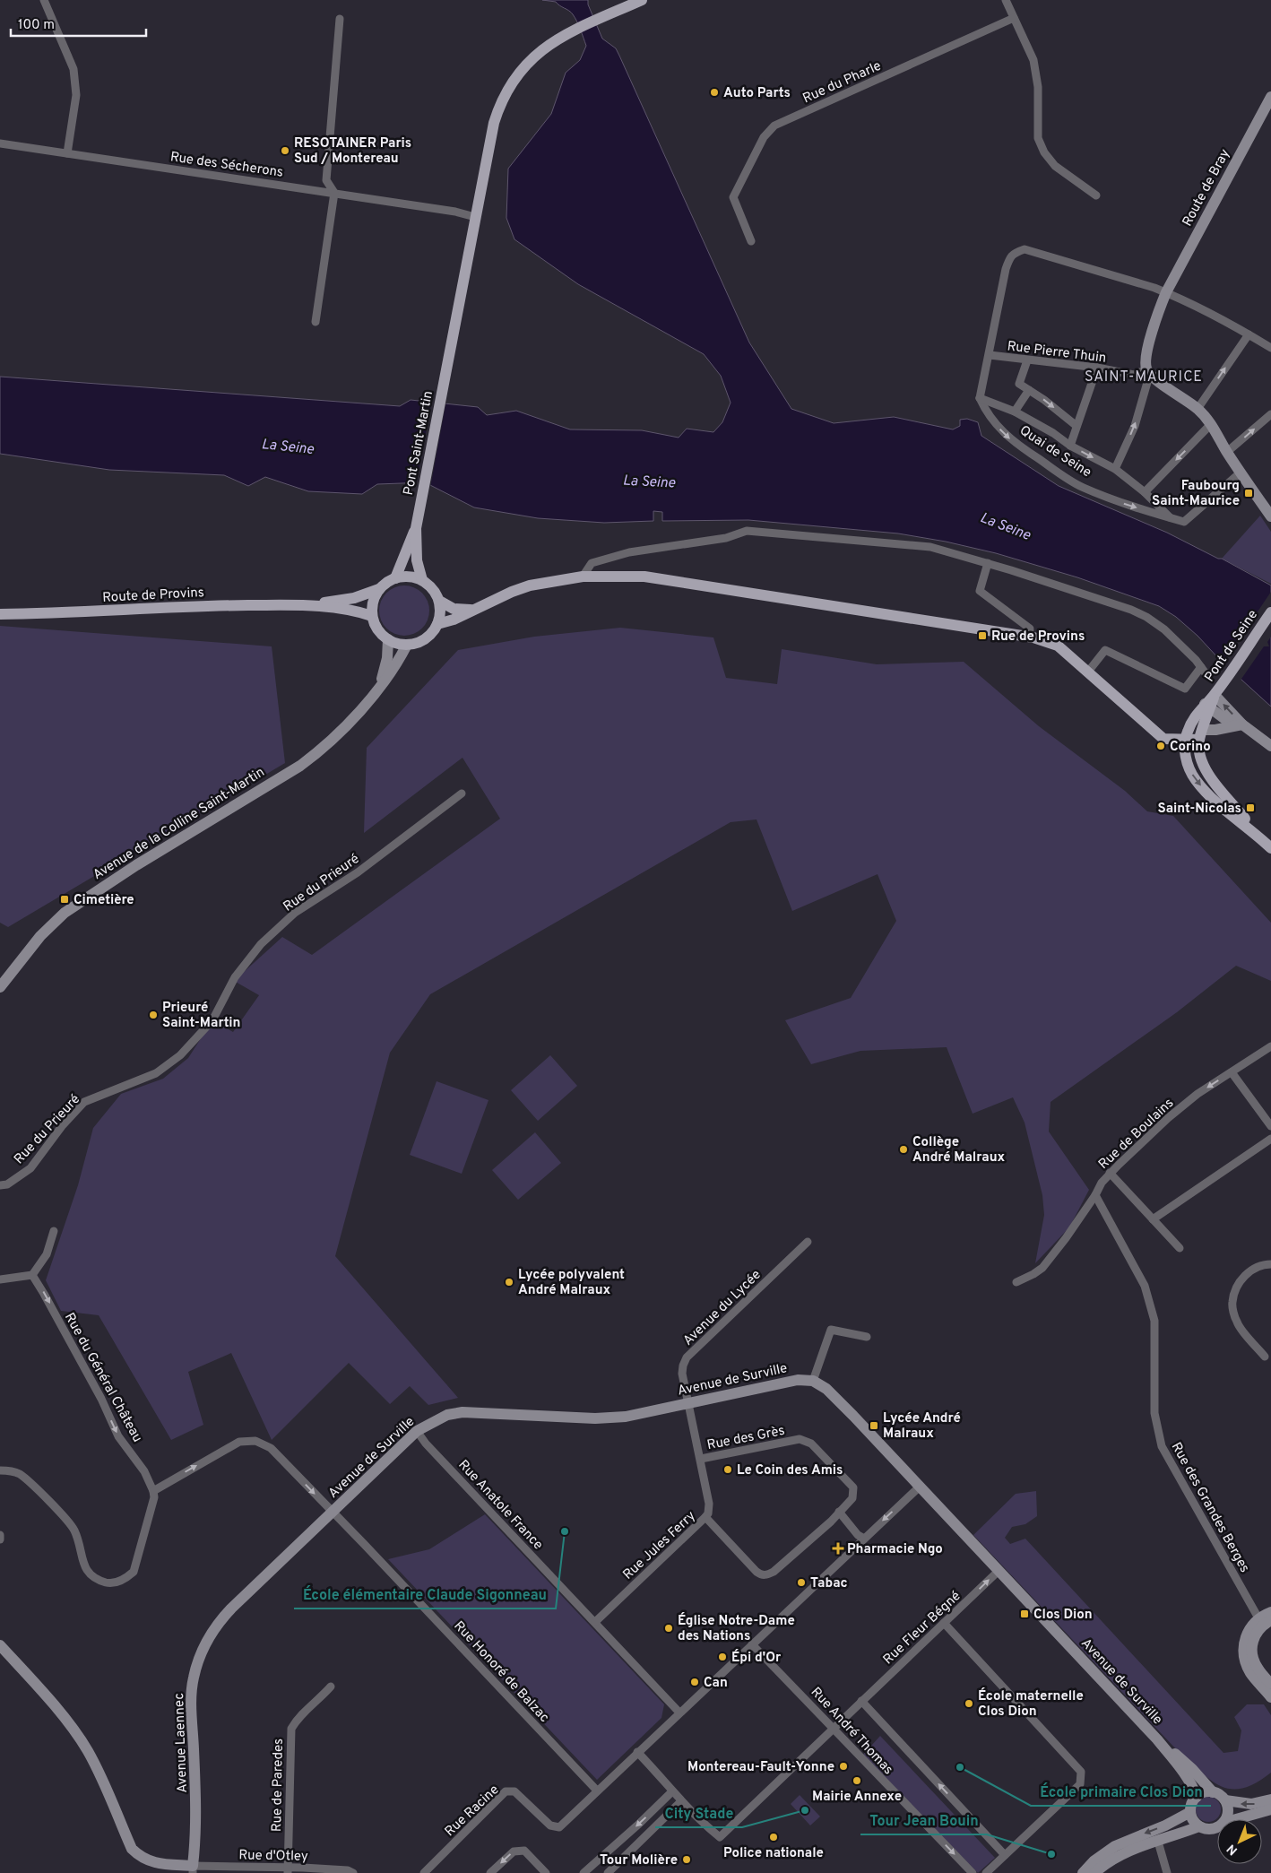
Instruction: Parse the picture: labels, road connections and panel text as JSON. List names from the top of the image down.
{
  "streets": {
    "main road": ["Pont Saint-Martin", "Route de Provins", "Pont de Seine"],
    "street": [
      "Rue du Pharle",
      "Rue des Sécherons",
      "Route de Bray",
      "Rue Pierre Thuin",
      "Quai de Seine",
      "Avenue de la Colline Saint-Martin",
      "Rue du Prieuré",
      "Rue de Boulains",
      "Avenue du Lycée",
      "Rue du Général Château",
      "Avenue de Surville",
      "Rue des Grès",
      "Rue Anatole France",
      "Rue des Grandes Berges",
      "Rue Jules Ferry",
      "Rue Fleur Bégné",
      "Rue Honoré de Balzac",
      "Rue André Thomas",
      "Avenue Laennec",
      "Rue de Paredes",
      "Rue Racine",
      "Rue d'Otley"
    ]
  },
  "crossings": [
    ["Rue des Sécherons", "Pont Saint-Martin"],
    ["Route de Bray", "Rue Pierre Thuin"],
    ["Rue de Boulains", "Rue des Grandes Berges"],
    ["Avenue du Lycée", "Avenue de Surville"],
    ["Avenue du Lycée", "Rue des Grès"],
    ["Avenue du Lycée", "Rue Jules Ferry"],
    ["Avenue de Surville", "Rue Anatole France"],
    ["Avenue de Surville", "Rue Fleur Bégné"],
    ["Avenue de Surville", "Rue Honoré de Balzac"],
    ["Avenue de Surville", "Avenue Laennec"],
    ["Avenue de Surville", "Rue Racine"],
    ["Rue des Grès", "Rue Jules Ferry"],
    ["Rue Anatole France", "Rue Jules Ferry"],
    ["Rue Anatole France", "Rue Racine"],
    ["Rue Fleur Bégné", "Rue André Thomas"],
    ["Rue Honoré de Balzac", "Avenue Laennec"],
    ["Rue Honoré de Balzac", "Rue Racine"],
    ["Rue André Thomas", "Rue Racine"],
    ["Avenue Laennec", "Rue d'Otley"],
    ["Rue de Paredes", "Rue d'Otley"]
  ],
  "one_way": ["Rue du Général Château"],
  "districts": ["SAINT-MAURICE"],
  "water": ["La Seine"],
  "places": {
    "other": [
      "Auto Parts",
      "RESOTAINER Paris Sud / Montereau",
      "Corino",
      "Prieuré Saint-Martin",
      "Collège André Malraux",
      "Lycée polyvalent André Malraux",
      "Le Coin des Amis",
      "École élémentaire Claude Sigonneau",
      "Tabac",
      "Église Notre-Dame des Nations",
      "Épi d'Or",
      "Can",
      "École maternelle Clos Dion",
      "Montereau-Fault-Yonne",
      "École primaire Clos Dion",
      "Mairie Annexe",
      "City Stade",
      "Police nationale",
      "Tour Jean Bouin",
      "Tour Molière"
    ],
    "transit": [
      "Faubourg Saint-Maurice",
      "Rue de Provins",
      "Saint-Nicolas",
      "Cimetière",
      "Lycée André Malraux",
      "Clos Dion"
    ],
    "health": ["Pharmacie Ngo"]
  },
  "scale_bar": "100 m",
  "north": "bottom left"
}
